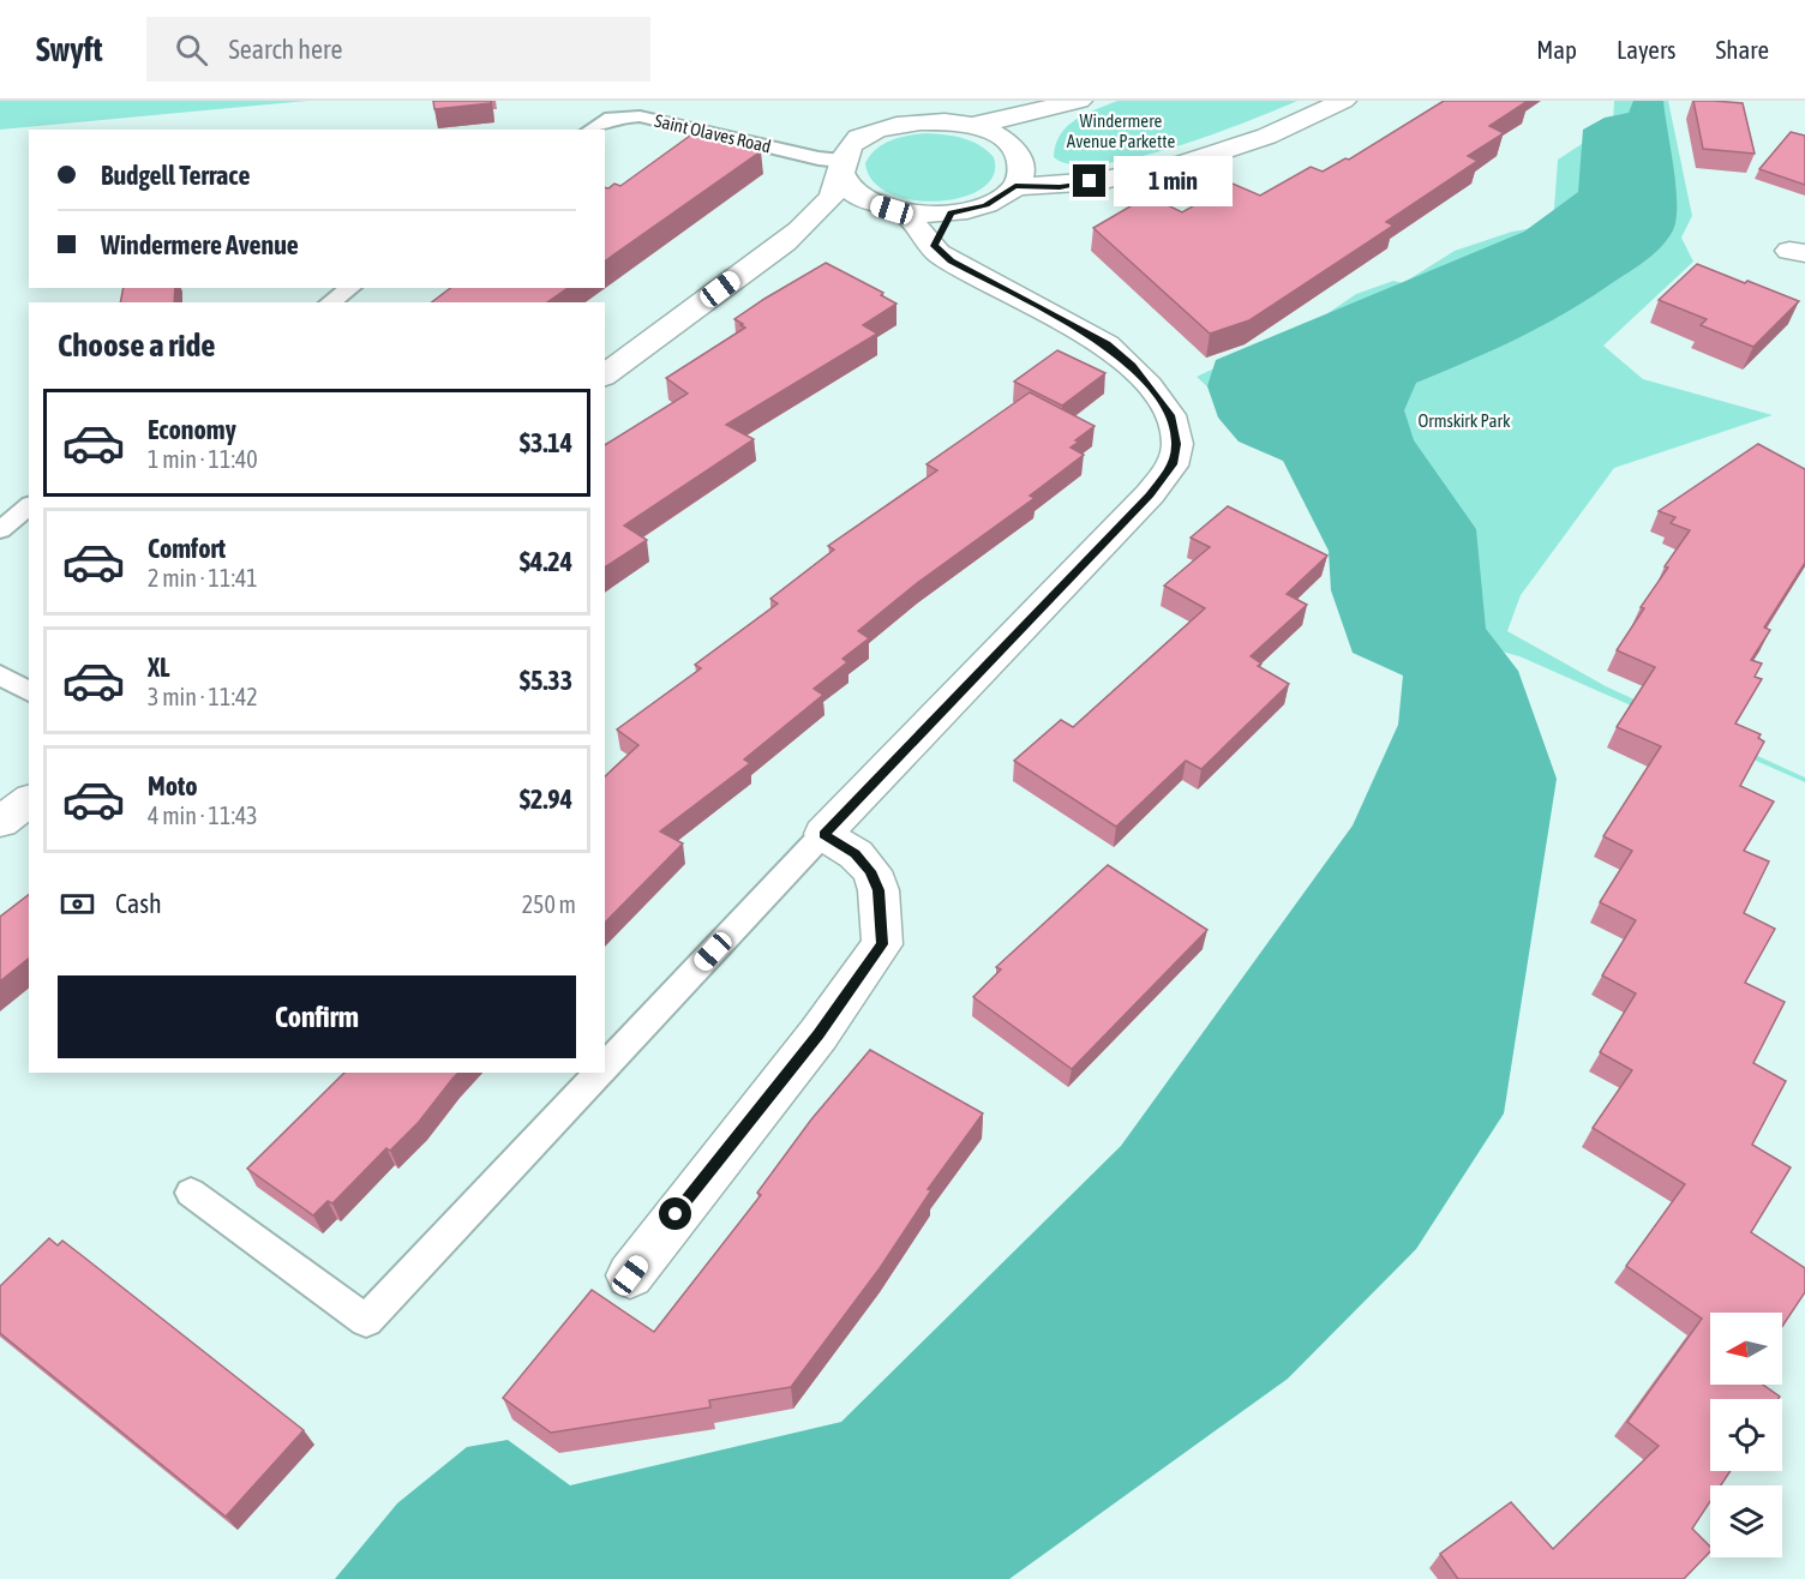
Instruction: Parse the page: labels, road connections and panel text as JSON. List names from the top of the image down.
{
  "streets": {
    "lane": ["Saint Olaves Road"]
  },
  "parks": ["Windermere Avenue Parkette", "Ormskirk Park"],
  "north": "left",
  "page": {
    "header": "Swyft",
    "search": "Search here",
    "nav": ["Map", "Layers", "Share"],
    "banner": ["Budgell Terrace", "Windermere Avenue"],
    "bubble": "1 min",
    "heading": "Choose a ride",
    "list": [
      {
        "name": "Economy",
        "note": "1 min · 11:40",
        "value": "$3.14"
      },
      {
        "name": "Comfort",
        "note": "2 min · 11:41",
        "value": "$4.24"
      },
      {
        "name": "XL",
        "note": "3 min · 11:42",
        "value": "$5.33"
      },
      {
        "name": "Moto",
        "note": "4 min · 11:43",
        "value": "$2.94"
      }
    ],
    "pay": ["Cash", "250 m"],
    "buttons": "Confirm"
  }
}
